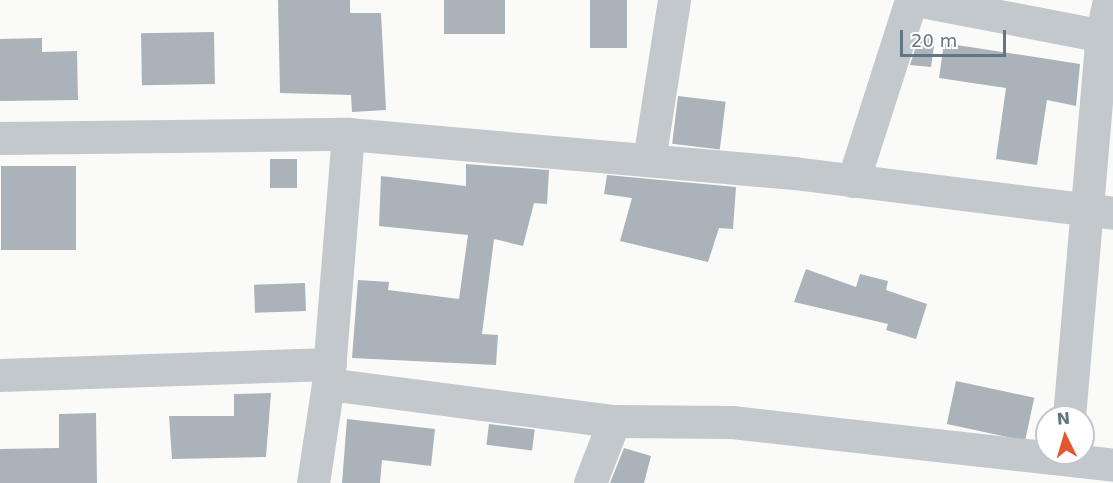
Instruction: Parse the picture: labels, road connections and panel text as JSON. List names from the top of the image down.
{
  "scale_bar": "20 m",
  "north": "top"
}
